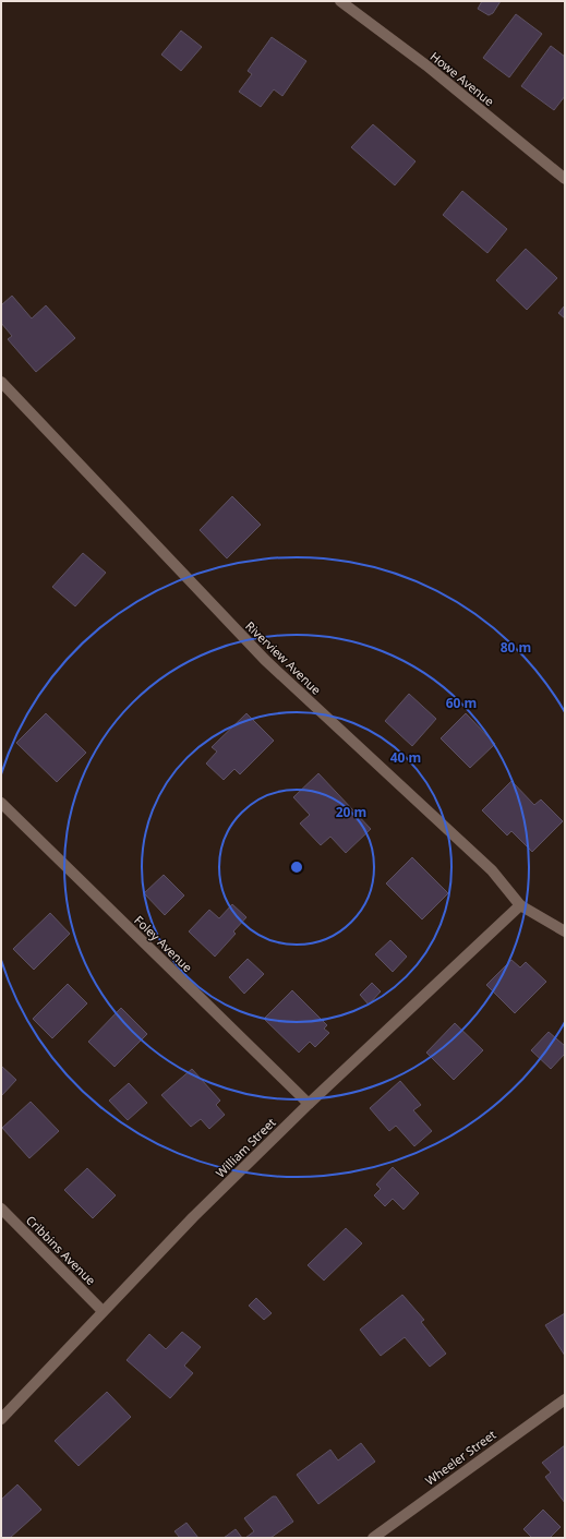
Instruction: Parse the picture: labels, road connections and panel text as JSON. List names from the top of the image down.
{
  "streets": {
    "street": [
      "Howe Avenue",
      "Riverview Avenue",
      "Foley Avenue",
      "William Street",
      "Cribbins Avenue",
      "Wheeler Street"
    ]
  },
  "crossings": [
    ["Riverview Avenue", "William Street"],
    ["Foley Avenue", "William Street"],
    ["William Street", "Cribbins Avenue"]
  ],
  "rings": [
    "80 m",
    "60 m",
    "40 m",
    "20 m"
  ]
}
